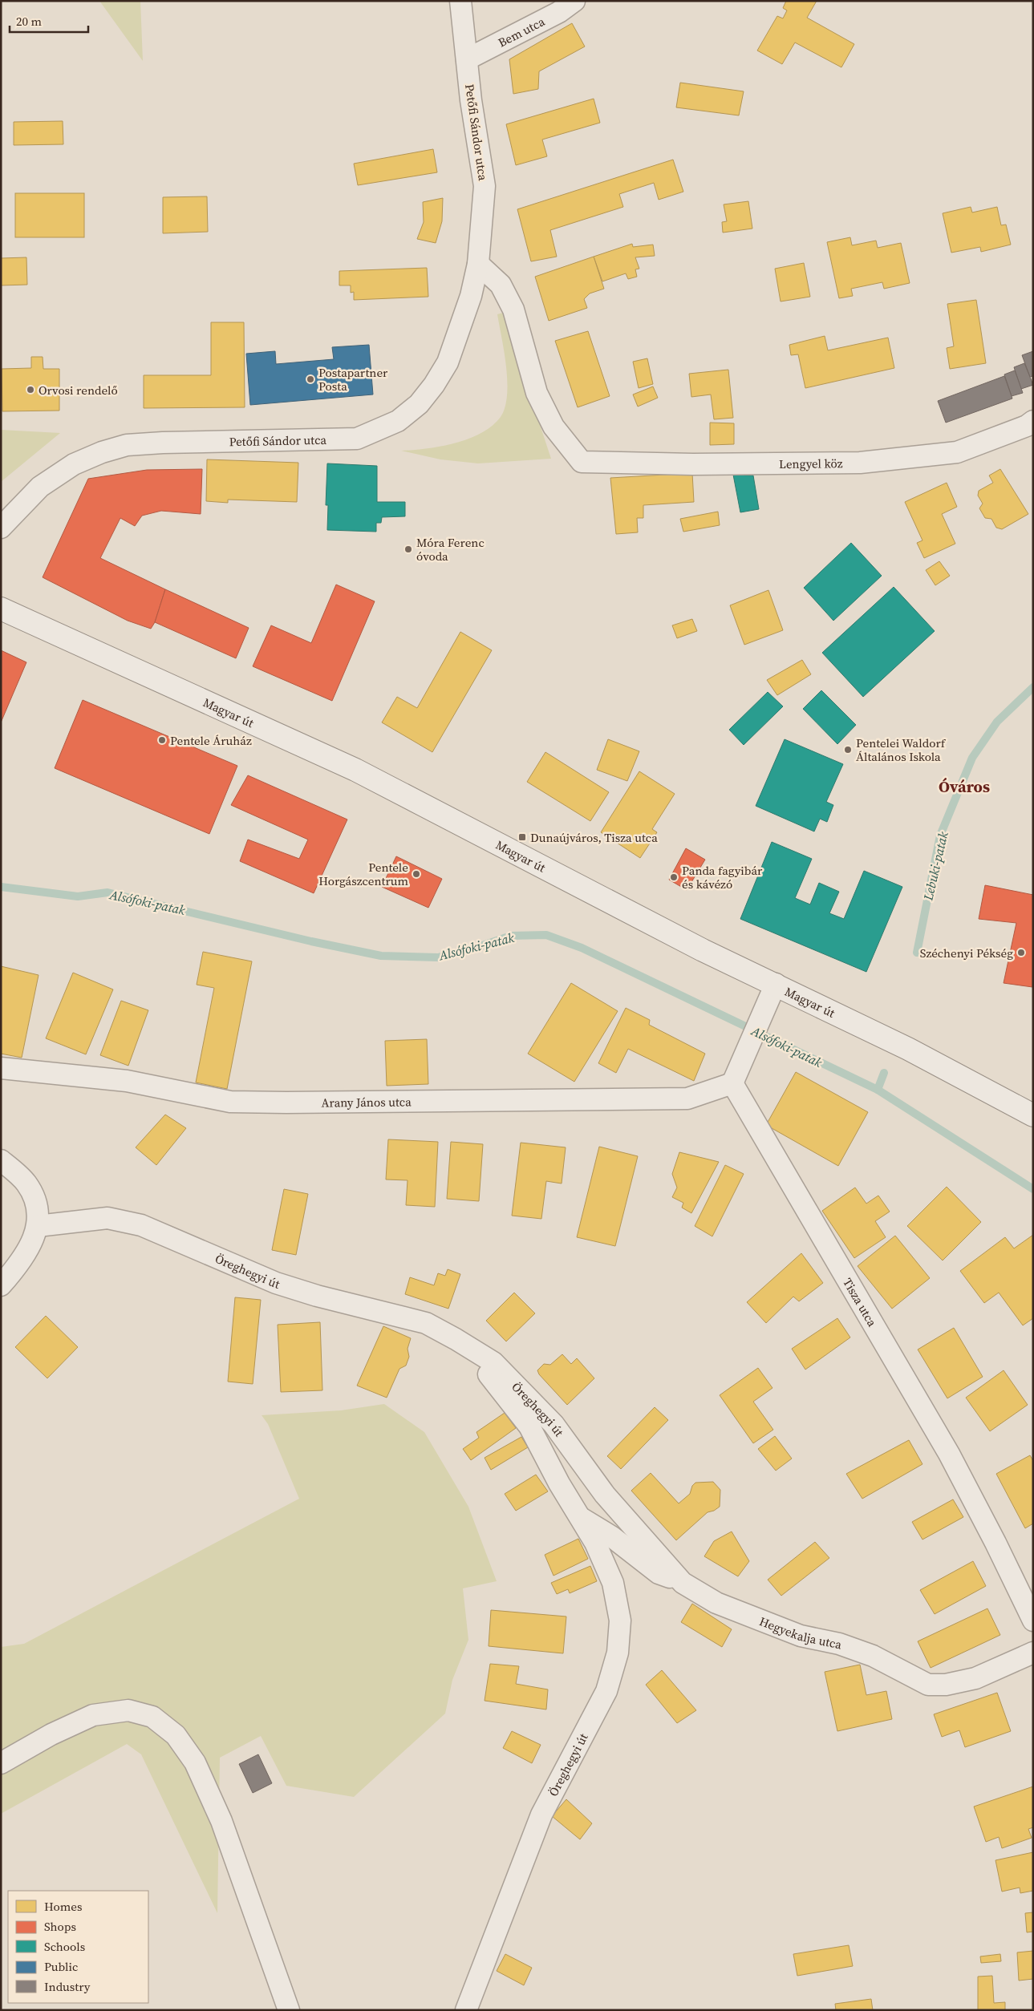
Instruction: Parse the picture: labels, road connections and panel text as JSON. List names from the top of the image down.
{
  "streets": {
    "street": [
      "Bem utca",
      "Petőfi Sándor utca",
      "Lengyel köz",
      "Magyar út",
      "Arany János utca",
      "Öreghegyi út",
      "Tisza utca",
      "Hegyekalja utca"
    ]
  },
  "crossings": [
    ["Bem utca", "Petőfi Sándor utca"],
    ["Petőfi Sándor utca", "Lengyel köz"],
    ["Arany János utca", "Tisza utca"],
    ["Öreghegyi út", "Hegyekalja utca"]
  ],
  "districts": ["Óváros"],
  "water": ["Lebuki-patak", "Alsófoki-patak"],
  "places": {
    "other": [
      "Postapartner Posta",
      "Orvosi rendelő",
      "Móra Ferenc óvoda",
      "Pentele Áruház",
      "Pentelei Waldorf Általános Iskola",
      "Pentele Horgászcentrum",
      "Panda fagyibár és kávézó",
      "Széchenyi Pékség"
    ],
    "transit": ["Dunaújváros, Tisza utca"]
  },
  "legend": [
    "Homes",
    "Shops",
    "Schools",
    "Public",
    "Industry"
  ],
  "scale_bar": "20 m"
}
